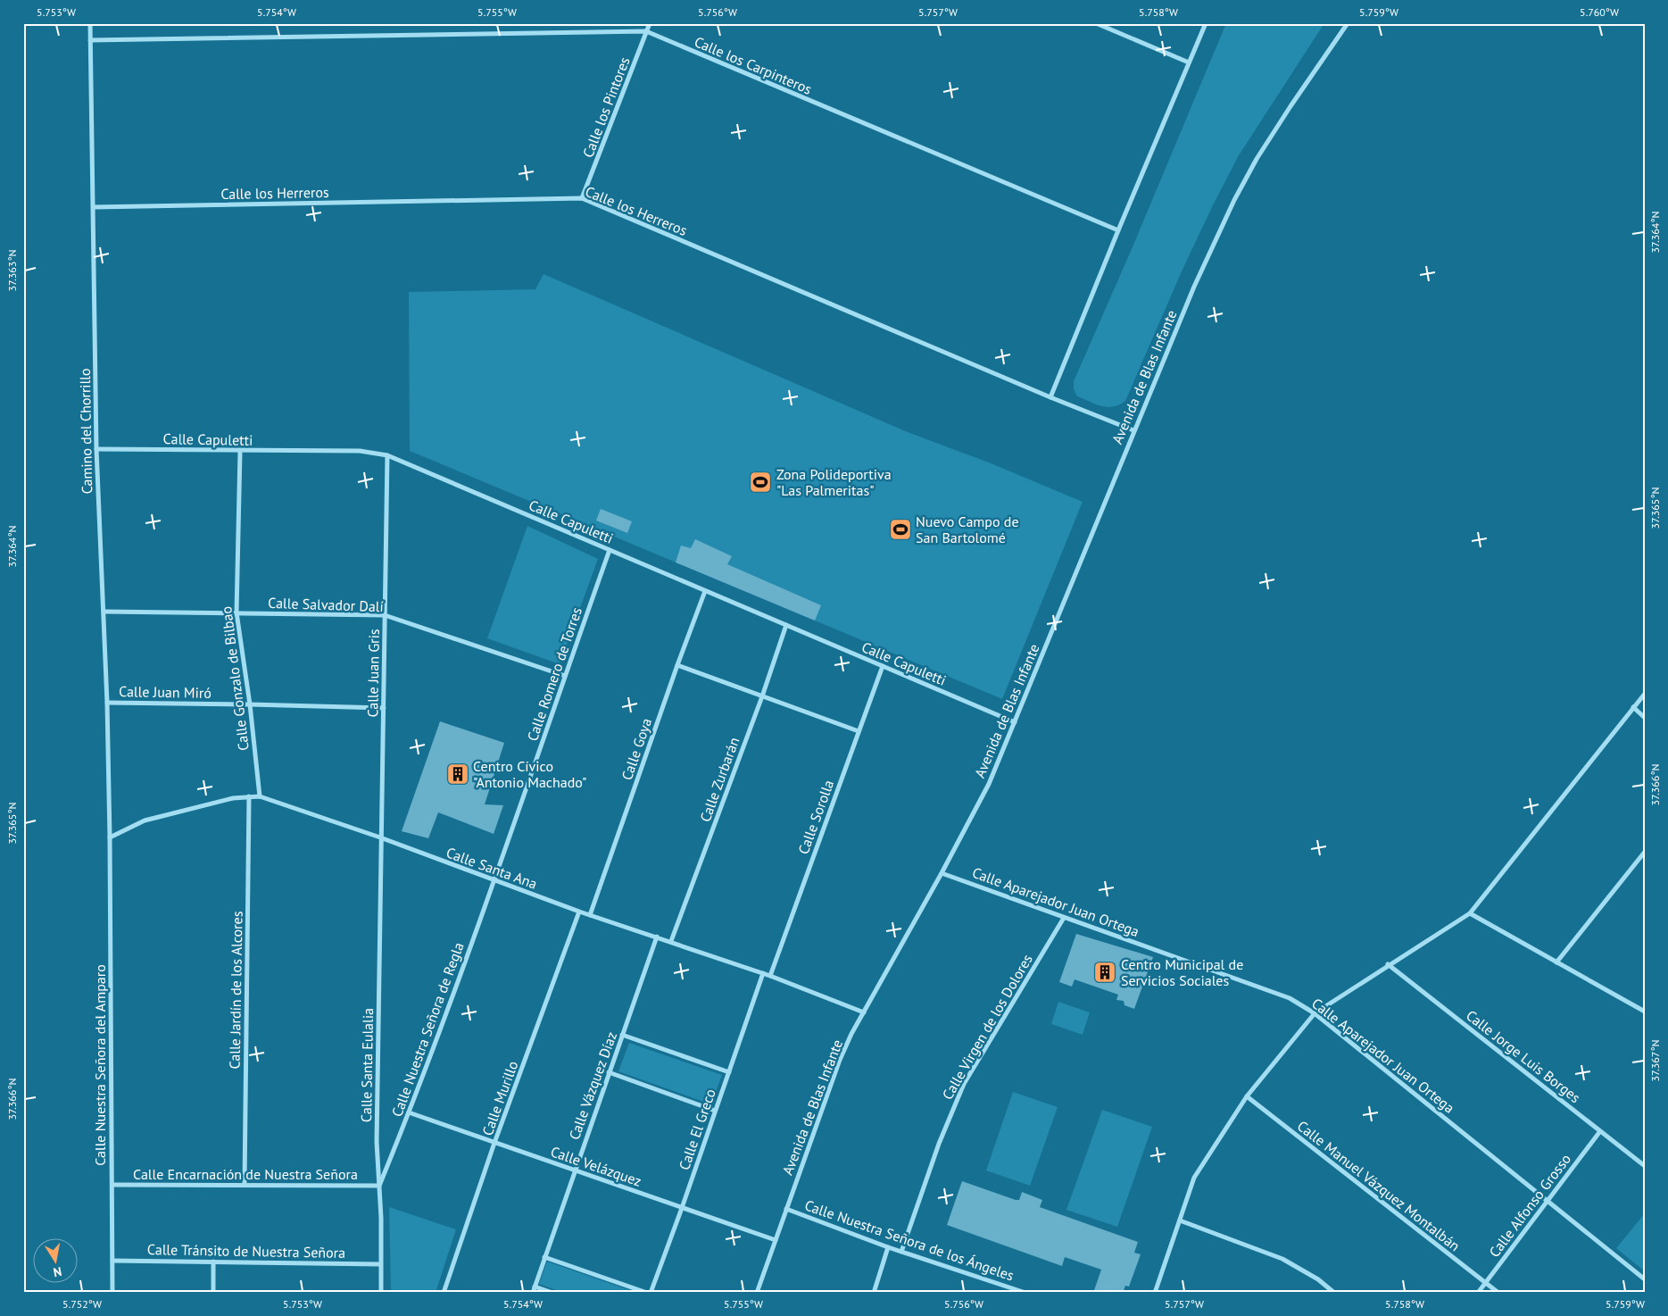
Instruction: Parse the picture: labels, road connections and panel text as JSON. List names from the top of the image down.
{
  "streets": {
    "street": [
      "Calle los Carpinteros",
      "Calle los Pintores",
      "Calle los Herreros",
      "Avenida de Blas Infante",
      "Camino del Chorrillo",
      "Calle Capuletti",
      "Calle Salvador Dalí",
      "Calle Juan Gris",
      "Calle Romero de Torres",
      "Calle Gonzalo de Bilbao",
      "Calle Juan Miró",
      "Calle Goya",
      "Calle Zurbarán",
      "Calle Sorolla",
      "Calle Santa Ana",
      "Calle Aparejador Juan Ortega",
      "Calle Jardín de los Alcores",
      "Calle Virgen de los Dolores",
      "Calle Nuestra Señora de Regla",
      "Calle Jorge Luis Borges",
      "Calle Nuestra Señora del Amparo",
      "Calle Santa Eulalia",
      "Calle Vázquez Díaz",
      "Calle Murillo",
      "Calle El Greco",
      "Calle Velázquez",
      "Calle Encarnación de Nuestra Señora",
      "Calle Manuel Vázquez Montalbán",
      "Calle Alfonso Grosso",
      "Calle Nuestra Señora de los Ángeles",
      "Calle Tránsito de Nuestra Señora"
    ]
  },
  "crossings": [
    ["Calle los Carpinteros", "Calle los Pintores"],
    ["Calle los Carpinteros", "Camino del Chorrillo"],
    ["Calle los Pintores", "Calle los Herreros"],
    ["Calle los Herreros", "Avenida de Blas Infante"],
    ["Calle los Herreros", "Camino del Chorrillo"],
    ["Avenida de Blas Infante", "Calle Capuletti"],
    ["Avenida de Blas Infante", "Calle Santa Ana"],
    ["Avenida de Blas Infante", "Calle Aparejador Juan Ortega"],
    ["Avenida de Blas Infante", "Calle Velázquez"],
    ["Avenida de Blas Infante", "Calle Nuestra Señora de los Ángeles"],
    ["Camino del Chorrillo", "Calle Capuletti"],
    ["Camino del Chorrillo", "Calle Salvador Dalí"],
    ["Camino del Chorrillo", "Calle Juan Miró"],
    ["Camino del Chorrillo", "Calle Santa Ana"],
    ["Camino del Chorrillo", "Calle Nuestra Señora del Amparo"],
    ["Calle Capuletti", "Calle Juan Gris"],
    ["Calle Capuletti", "Calle Romero de Torres"],
    ["Calle Capuletti", "Calle Gonzalo de Bilbao"],
    ["Calle Capuletti", "Calle Goya"],
    ["Calle Capuletti", "Calle Zurbarán"],
    ["Calle Capuletti", "Calle Sorolla"],
    ["Calle Salvador Dalí", "Calle Juan Gris"],
    ["Calle Salvador Dalí", "Calle Romero de Torres"],
    ["Calle Salvador Dalí", "Calle Gonzalo de Bilbao"],
    ["Calle Juan Gris", "Calle Juan Miró"],
    ["Calle Juan Gris", "Calle Santa Ana"],
    ["Calle Juan Gris", "Calle Santa Eulalia"],
    ["Calle Romero de Torres", "Calle Santa Ana"],
    ["Calle Romero de Torres", "Calle Nuestra Señora de Regla"],
    ["Calle Gonzalo de Bilbao", "Calle Juan Miró"],
    ["Calle Gonzalo de Bilbao", "Calle Santa Ana"],
    ["Calle Goya", "Calle Santa Ana"],
    ["Calle Zurbarán", "Calle Santa Ana"],
    ["Calle Sorolla", "Calle Santa Ana"],
    ["Calle Santa Ana", "Calle Jardín de los Alcores"],
    ["Calle Santa Ana", "Calle Nuestra Señora de Regla"],
    ["Calle Santa Ana", "Calle Nuestra Señora del Amparo"],
    ["Calle Santa Ana", "Calle Santa Eulalia"],
    ["Calle Santa Ana", "Calle Vázquez Díaz"],
    ["Calle Santa Ana", "Calle Murillo"],
    ["Calle Santa Ana", "Calle El Greco"],
    ["Calle Aparejador Juan Ortega", "Calle Virgen de los Dolores"],
    ["Calle Aparejador Juan Ortega", "Calle Alfonso Grosso"],
    ["Calle Jardín de los Alcores", "Calle Encarnación de Nuestra Señora"],
    ["Calle Virgen de los Dolores", "Calle Nuestra Señora de los Ángeles"],
    ["Calle Nuestra Señora de Regla", "Calle Santa Eulalia"],
    ["Calle Nuestra Señora de Regla", "Calle Velázquez"],
    ["Calle Nuestra Señora de Regla", "Calle Encarnación de Nuestra Señora"],
    ["Calle Jorge Luis Borges", "Calle Alfonso Grosso"],
    ["Calle Nuestra Señora del Amparo", "Calle Encarnación de Nuestra Señora"],
    ["Calle Nuestra Señora del Amparo", "Calle Tránsito de Nuestra Señora"],
    ["Calle Santa Eulalia", "Calle Encarnación de Nuestra Señora"],
    ["Calle Santa Eulalia", "Calle Tránsito de Nuestra Señora"],
    ["Calle Vázquez Díaz", "Calle Velázquez"],
    ["Calle Murillo", "Calle Velázquez"],
    ["Calle El Greco", "Calle Velázquez"],
    ["Calle Manuel Vázquez Montalbán", "Calle Alfonso Grosso"]
  ],
  "places": {
    "sports": ["Zona Polideportiva \"Las Palmeritas\"", "Nuevo Campo de San Bartolomé"],
    "building": ["Centro Cívico \"Antonio Machado\"", "Centro Municipal de Servicios Sociales"]
  },
  "north": "bottom",
  "coordinates": [
    "5.753°W",
    "5.754°W",
    "5.755°W",
    "5.756°W",
    "5.757°W",
    "5.758°W",
    "5.759°W",
    "5.760°W",
    "37.364°N",
    "37.363°N",
    "37.365°N",
    "37.366°N",
    "37.367°N",
    "5.752°W"
  ]
}
